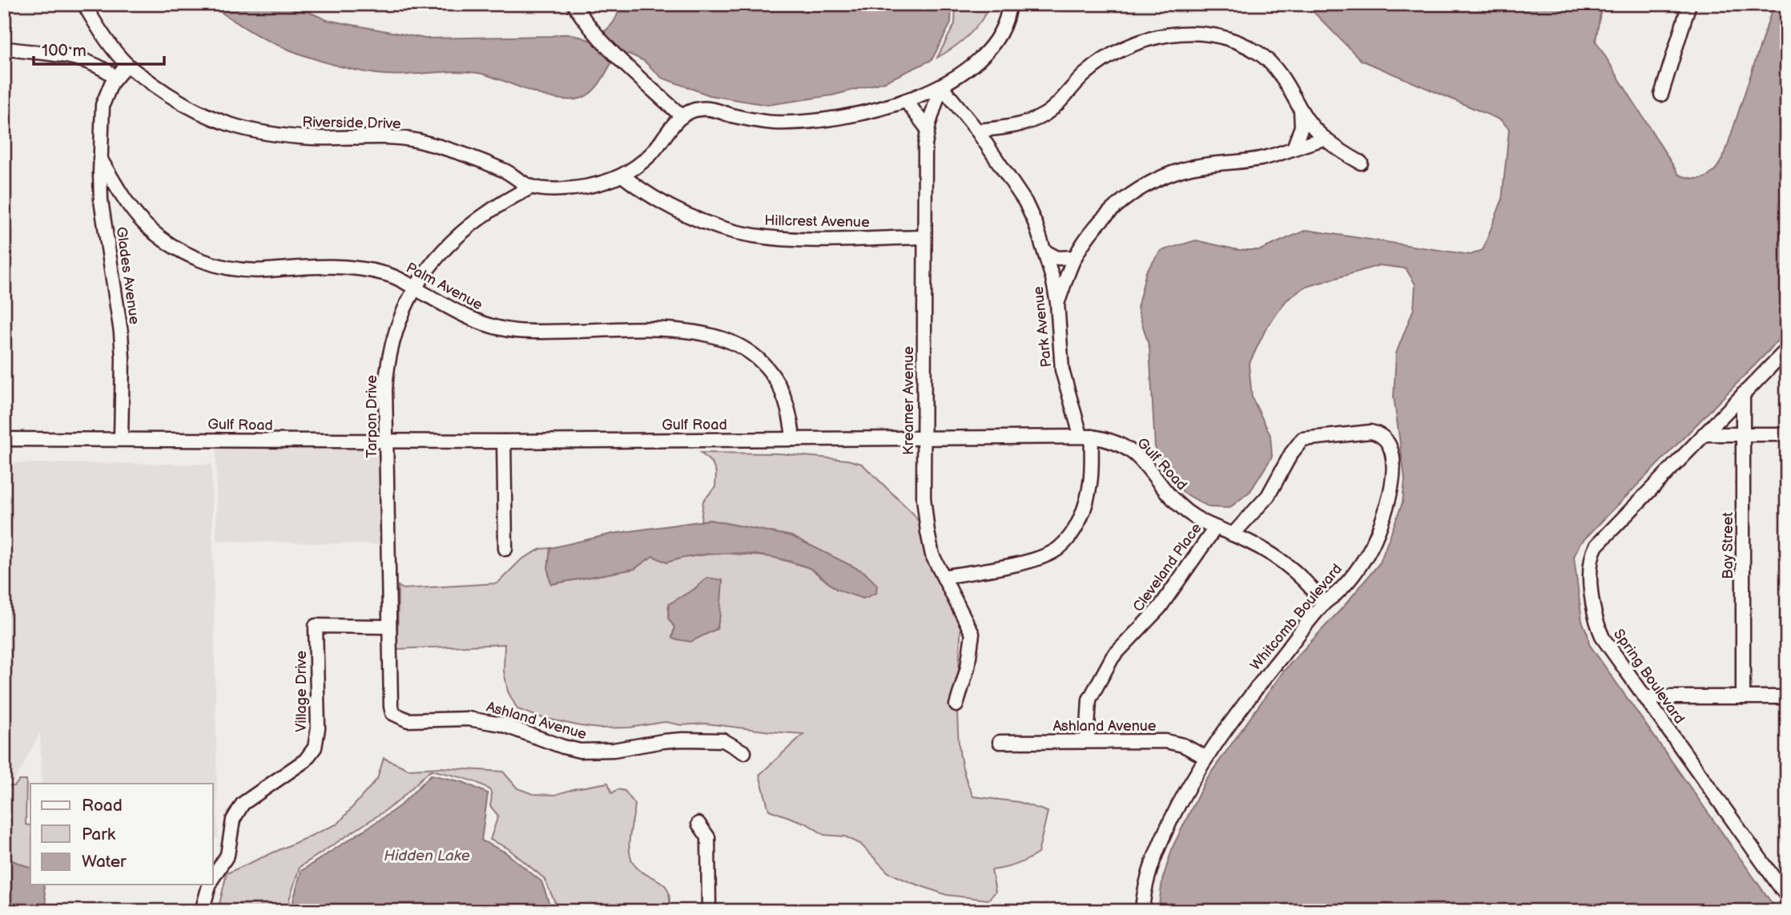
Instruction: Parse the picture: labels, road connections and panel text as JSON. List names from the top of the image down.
{
  "streets": {
    "street": [
      "Riverside Drive",
      "Hillcrest Avenue",
      "Glades Avenue",
      "Palm Avenue",
      "Park Avenue",
      "Kreamer Avenue",
      "Tarpon Drive",
      "Gulf Road",
      "Bay Street",
      "Cleveland Place",
      "Whitcomb Boulevard",
      "Spring Boulevard",
      "Village Drive",
      "Ashland Avenue"
    ]
  },
  "crossings": [
    ["Riverside Drive", "Hillcrest Avenue"],
    ["Riverside Drive", "Tarpon Drive"],
    ["Hillcrest Avenue", "Kreamer Avenue"],
    ["Glades Avenue", "Palm Avenue"],
    ["Glades Avenue", "Gulf Road"],
    ["Palm Avenue", "Tarpon Drive"],
    ["Palm Avenue", "Gulf Road"],
    ["Park Avenue", "Kreamer Avenue"],
    ["Park Avenue", "Gulf Road"],
    ["Kreamer Avenue", "Gulf Road"],
    ["Tarpon Drive", "Gulf Road"],
    ["Tarpon Drive", "Ashland Avenue"],
    ["Gulf Road", "Cleveland Place"],
    ["Gulf Road", "Whitcomb Boulevard"],
    ["Bay Street", "Spring Boulevard"],
    ["Cleveland Place", "Ashland Avenue"],
    ["Whitcomb Boulevard", "Ashland Avenue"]
  ],
  "water": ["Hidden Lake"],
  "legend": ["Road", "Park", "Water"],
  "scale_bar": "100 m"
}
